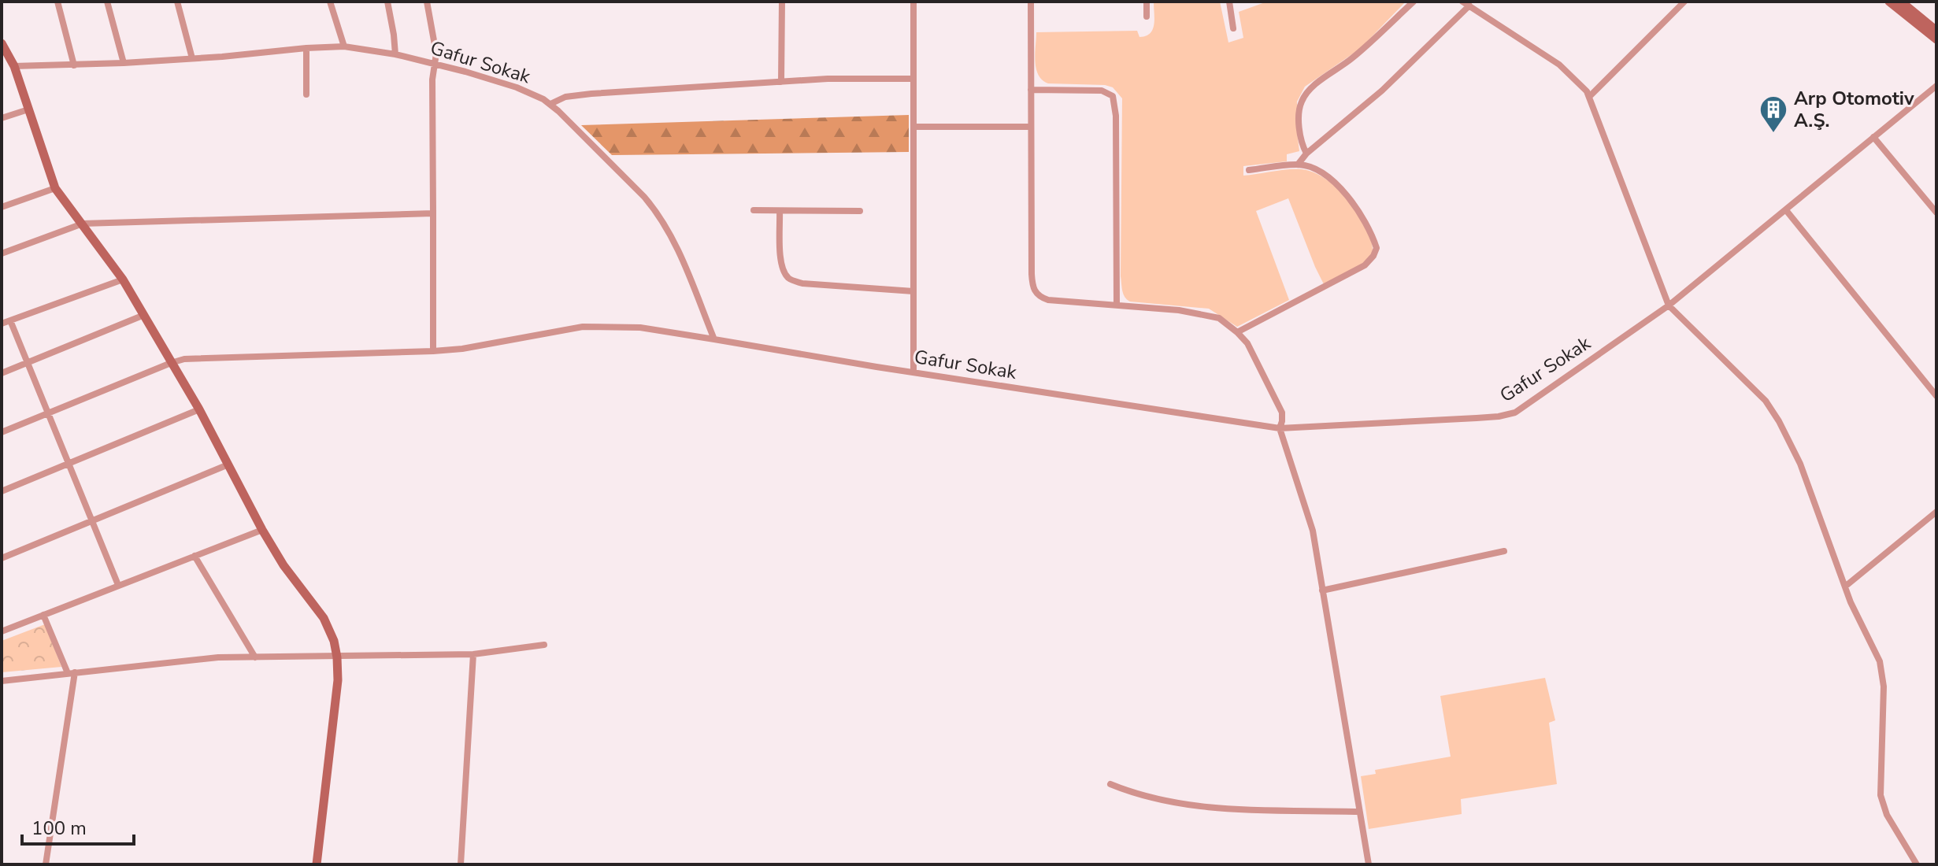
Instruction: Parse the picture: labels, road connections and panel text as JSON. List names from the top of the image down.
{
  "streets": {
    "street": ["Gafur Sokak"]
  },
  "places": {
    "building": ["Arp Otomotiv A.Ş."]
  },
  "scale_bar": "100 m"
}
